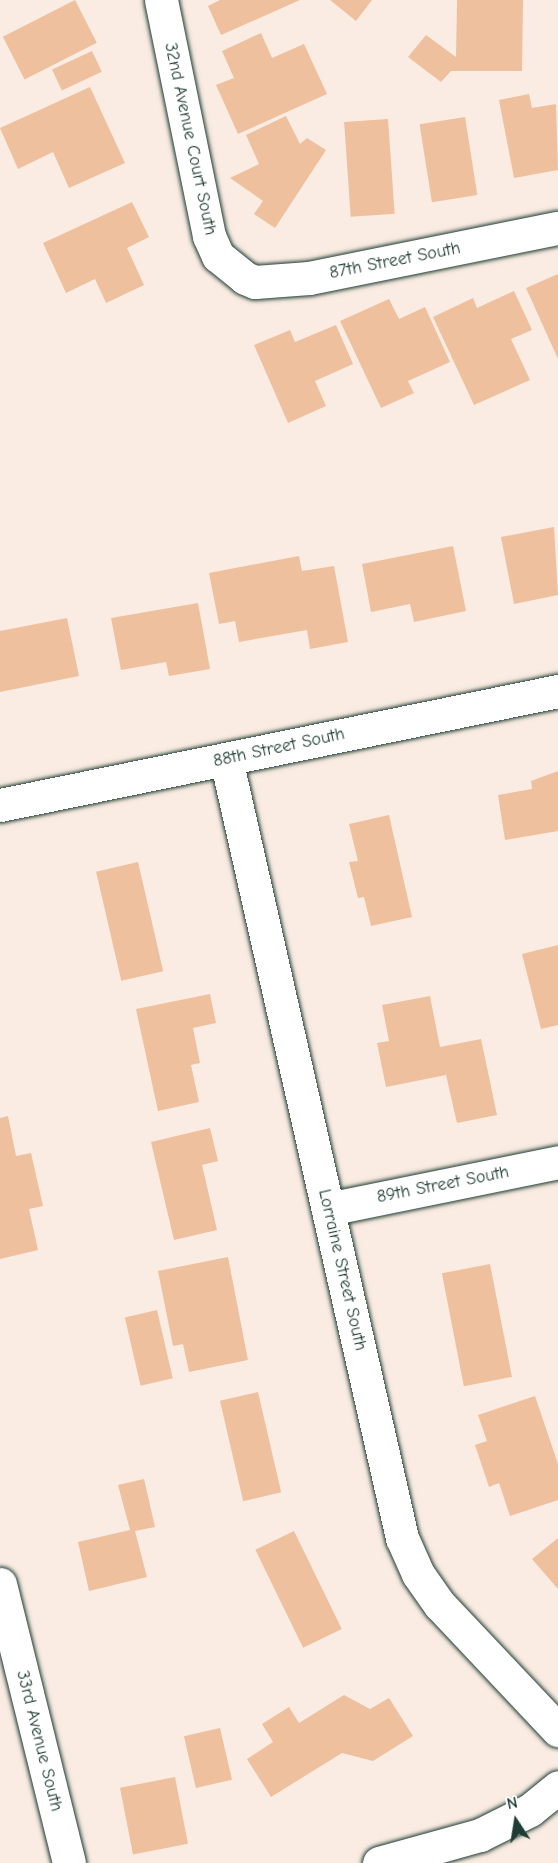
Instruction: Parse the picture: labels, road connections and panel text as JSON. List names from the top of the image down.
{
  "streets": {
    "street": [
      "32nd Avenue Court South",
      "87th Street South",
      "88th Street South",
      "89th Street South",
      "Lorraine Street South",
      "33rd Avenue South"
    ]
  },
  "crossings": [
    ["32nd Avenue Court South", "87th Street South"],
    ["88th Street South", "Lorraine Street South"],
    ["89th Street South", "Lorraine Street South"]
  ],
  "north": "top"
}
